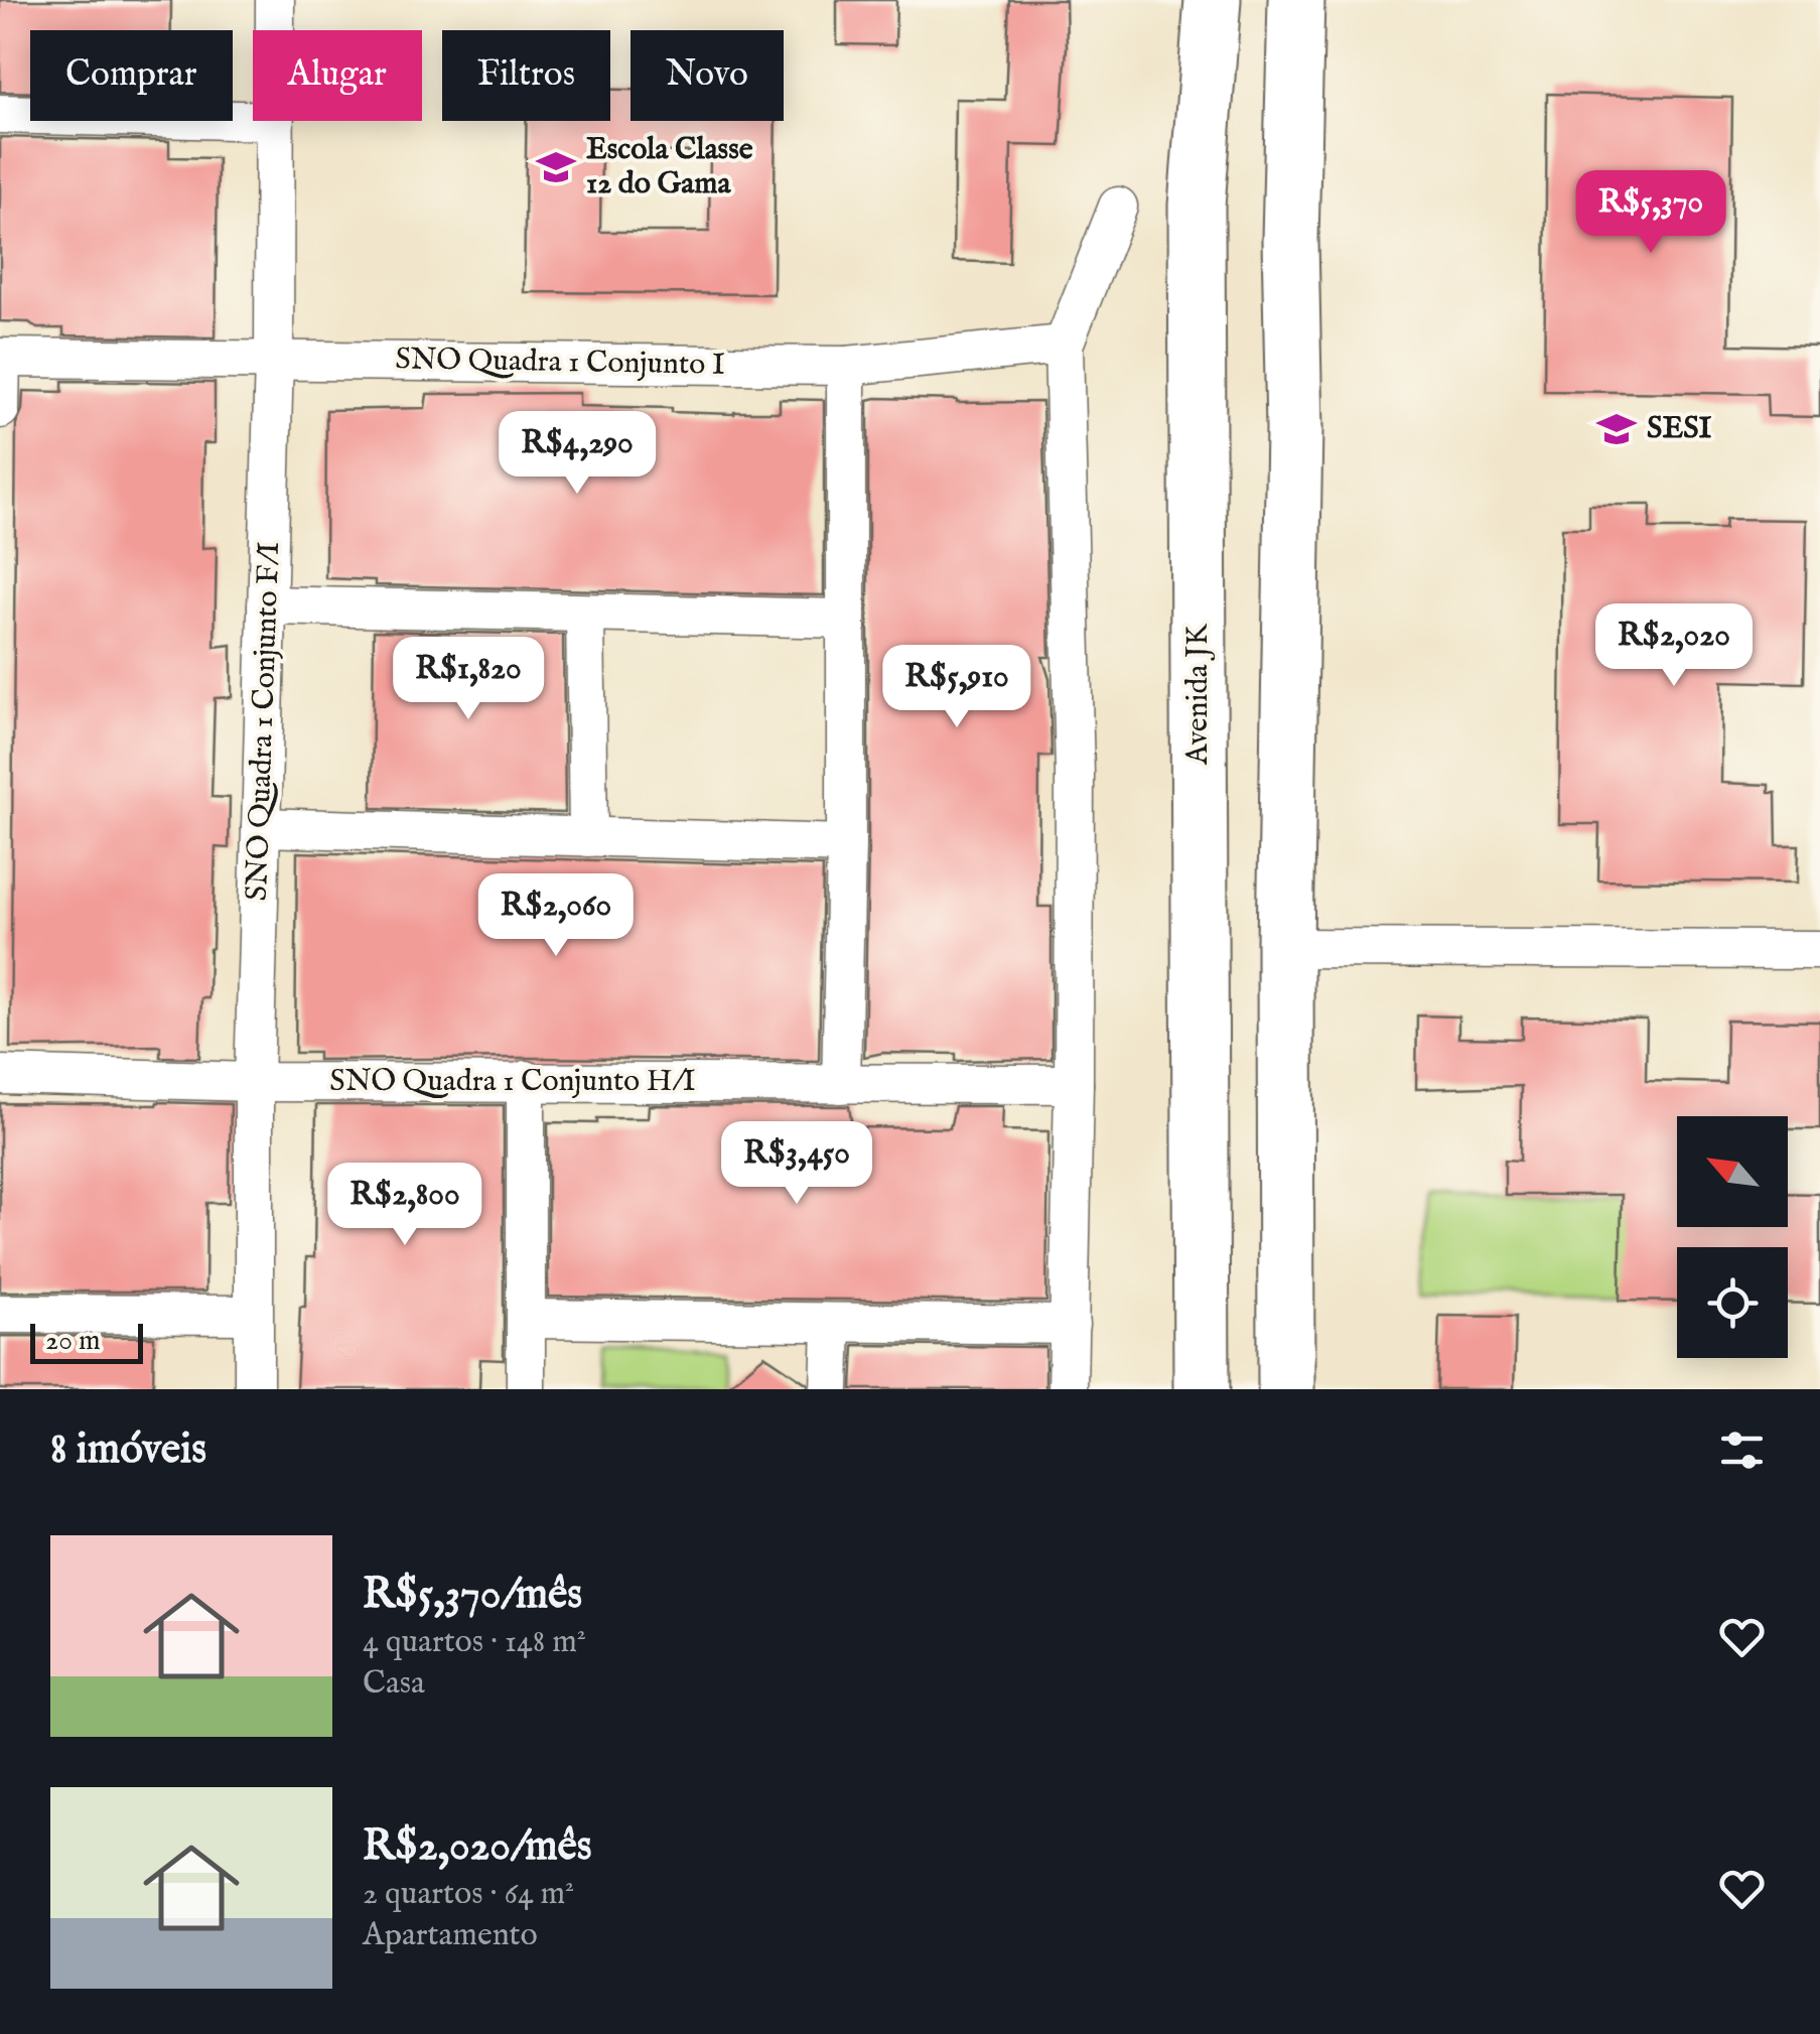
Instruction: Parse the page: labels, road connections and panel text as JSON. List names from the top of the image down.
{
  "streets": {
    "main road": ["Avenida JK"],
    "street": ["SNO Quadra 1 Conjunto I", "SNO Quadra 1 Conjunto F/I", "SNO Quadra 1 Conjunto H/I"]
  },
  "crossings": [
    ["SNO Quadra 1 Conjunto I", "SNO Quadra 1 Conjunto F/I"],
    ["SNO Quadra 1 Conjunto F/I", "SNO Quadra 1 Conjunto H/I"]
  ],
  "places": {
    "school or university": ["Escola Classe 12 do Gama", "SESI"]
  },
  "scale_bar": "20 m",
  "north": "top left",
  "page": {
    "chip": [
      "Comprar",
      "Alugar",
      "Filtros",
      "Novo"
    ],
    "price": [
      "R$5,370",
      "R$4,290",
      "R$2,020",
      "R$1,820",
      "R$5,910",
      "R$2,060",
      "R$3,450",
      "R$2,800"
    ],
    "scale": "20 m",
    "heading": "8 imóveis",
    "list": [
      {
        "name": "R$5,370/mês",
        "note": "4 quartos · 148 m² · Casa"
      },
      {
        "name": "R$2,020/mês",
        "note": "2 quartos · 64 m² · Apartamento"
      }
    ]
  }
}
